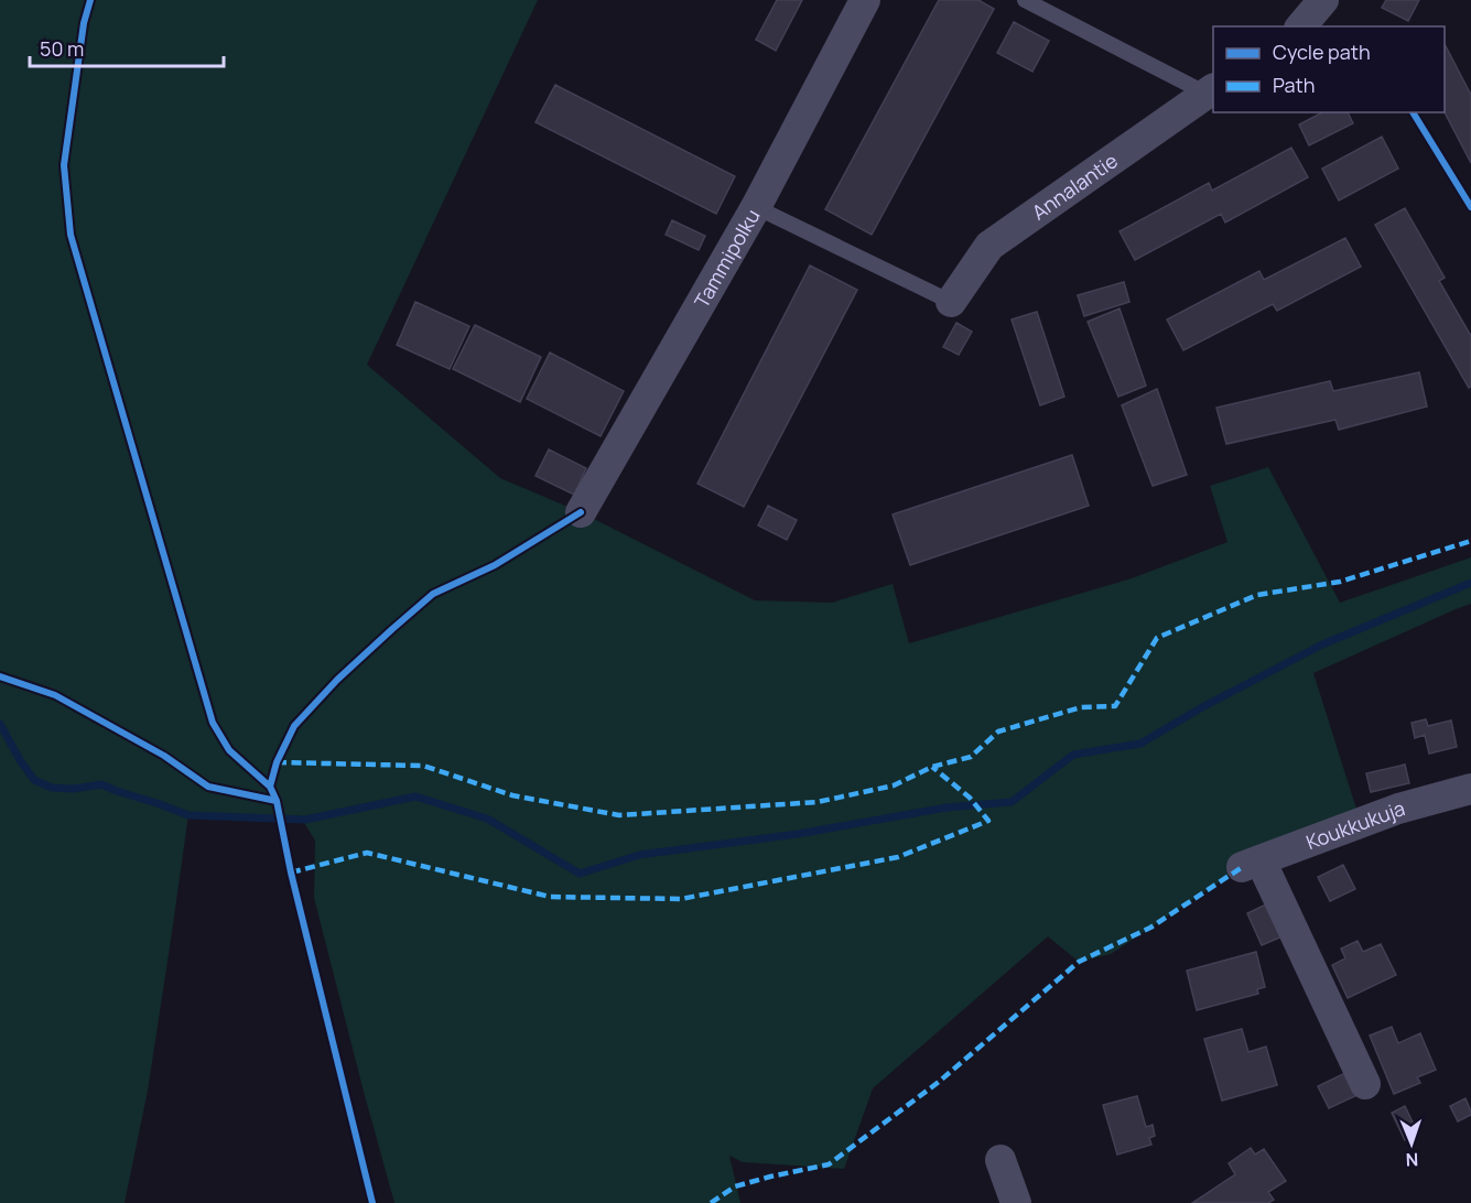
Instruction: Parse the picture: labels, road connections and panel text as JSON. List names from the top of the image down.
{
  "streets": {
    "street": ["Annalantie", "Tammipolku", "Koukkukuja"]
  },
  "legend": ["Cycle path", "Path"],
  "scale_bar": "50 m",
  "north": "bottom"
}
